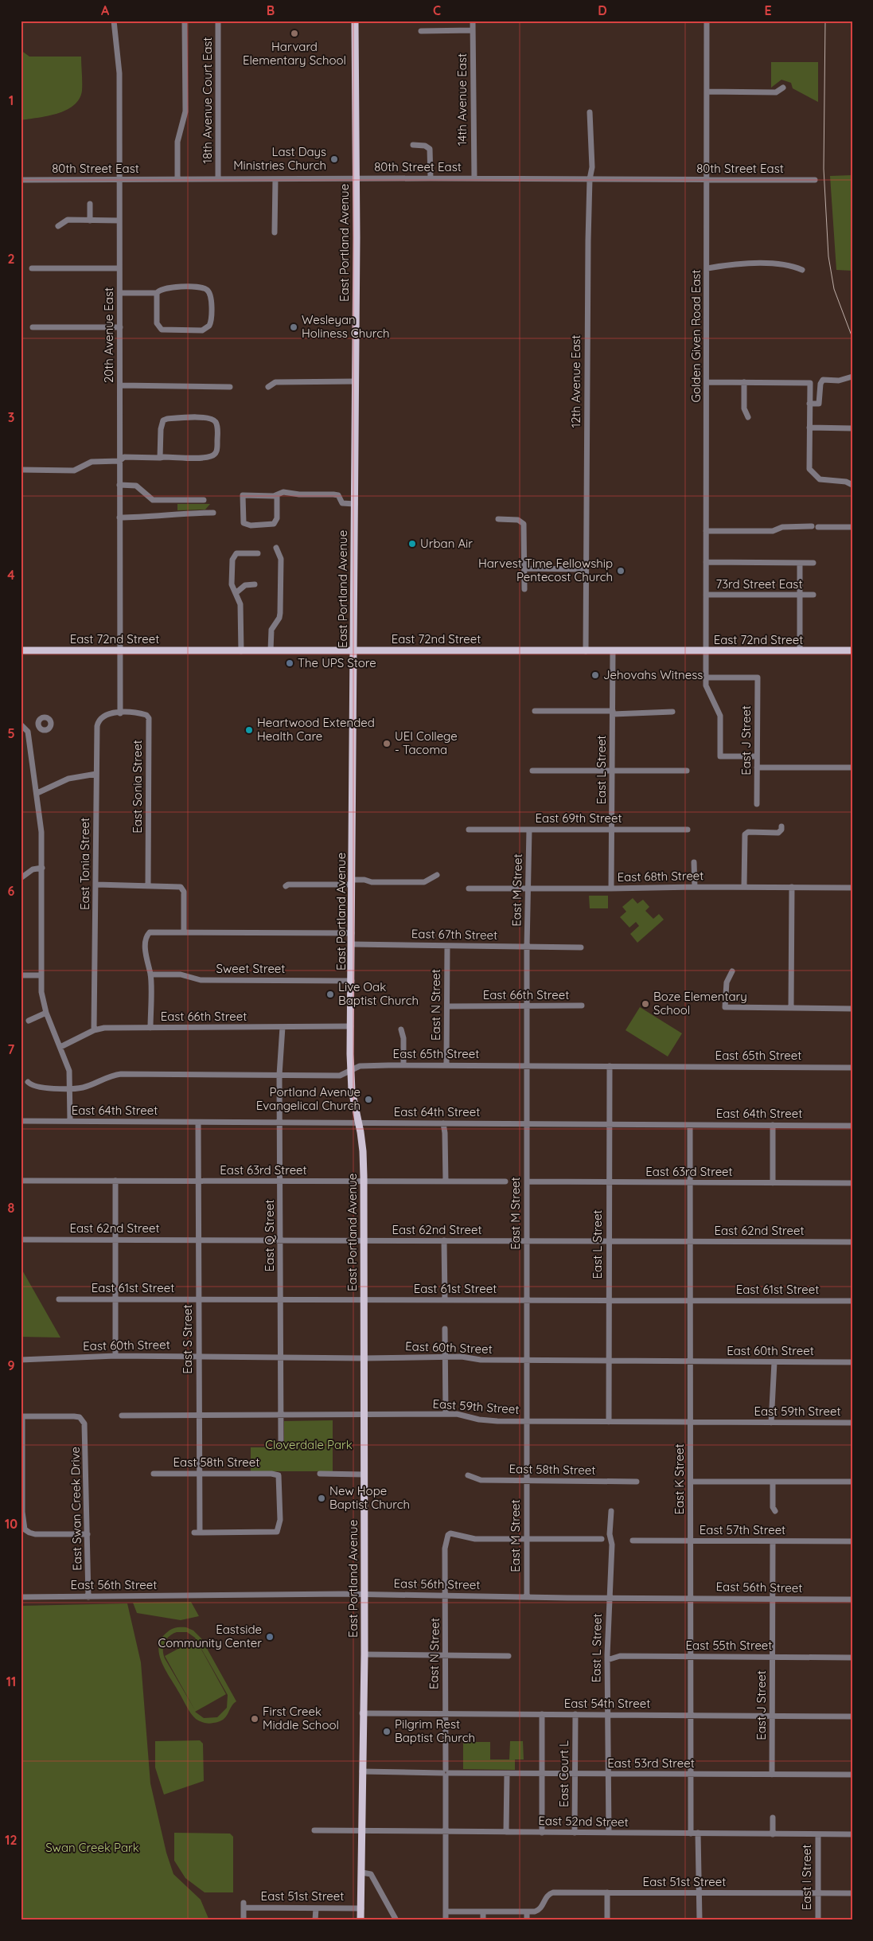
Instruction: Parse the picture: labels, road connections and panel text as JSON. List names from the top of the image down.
{
  "streets": {
    "main road": ["East Portland Avenue", "East 72nd Street"],
    "street": [
      "14th Avenue East",
      "18th Avenue Court East",
      "80th Street East",
      "20th Avenue East",
      "Golden Given Road East",
      "12th Avenue East",
      "73rd Street East",
      "East J Street",
      "East L Street",
      "East Sonia Street",
      "East 69th Street",
      "East Tonia Street",
      "East 68th Street",
      "East M Street",
      "East 67th Street",
      "Sweet Street",
      "East 66th Street",
      "East N Street",
      "East 65th Street",
      "East 64th Street",
      "East 63rd Street",
      "East 62nd Street",
      "East Q Street",
      "East 61st Street",
      "East S Street",
      "East 60th Street",
      "East 59th Street",
      "East 58th Street",
      "East K Street",
      "East Swan Creek Drive",
      "East 57th Street",
      "East 56th Street",
      "East 55th Street",
      "East 54th Street",
      "East 53rd Street",
      "East Court L",
      "East 52nd Street",
      "East I Street",
      "East 51st Street"
    ]
  },
  "crossings": [
    ["14th Avenue East", "80th Street East"],
    ["18th Avenue Court East", "80th Street East"],
    ["80th Street East", "East Portland Avenue"],
    ["80th Street East", "20th Avenue East"],
    ["80th Street East", "Golden Given Road East"],
    ["80th Street East", "12th Avenue East"],
    ["East Portland Avenue", "East 72nd Street"],
    ["East Portland Avenue", "East 67th Street"],
    ["East Portland Avenue", "Sweet Street"],
    ["East Portland Avenue", "East 66th Street"],
    ["East Portland Avenue", "East 65th Street"],
    ["East Portland Avenue", "East 64th Street"],
    ["East Portland Avenue", "East 63rd Street"],
    ["East Portland Avenue", "East 62nd Street"],
    ["East Portland Avenue", "East 61st Street"],
    ["East Portland Avenue", "East 60th Street"],
    ["East Portland Avenue", "East 59th Street"],
    ["East Portland Avenue", "East 56th Street"],
    ["East Portland Avenue", "East 54th Street"],
    ["East Portland Avenue", "East 53rd Street"],
    ["East Portland Avenue", "East 52nd Street"],
    ["East Portland Avenue", "East 51st Street"],
    ["20th Avenue East", "East 72nd Street"],
    ["20th Avenue East", "East Sonia Street"],
    ["20th Avenue East", "East Tonia Street"],
    ["Golden Given Road East", "73rd Street East"],
    ["Golden Given Road East", "East 72nd Street"],
    ["Golden Given Road East", "East J Street"],
    ["12th Avenue East", "East 72nd Street"],
    ["East 72nd Street", "East L Street"],
    ["East J Street", "East 57th Street"],
    ["East J Street", "East 56th Street"],
    ["East J Street", "East 55th Street"],
    ["East J Street", "East 54th Street"],
    ["East J Street", "East 53rd Street"],
    ["East L Street", "East 69th Street"],
    ["East L Street", "East 68th Street"],
    ["East L Street", "East 65th Street"],
    ["East L Street", "East 64th Street"],
    ["East L Street", "East 63rd Street"],
    ["East L Street", "East 62nd Street"],
    ["East L Street", "East 61st Street"],
    ["East L Street", "East 60th Street"],
    ["East L Street", "East 59th Street"],
    ["East L Street", "East 56th Street"],
    ["East L Street", "East 55th Street"],
    ["East L Street", "East 54th Street"],
    ["East L Street", "East 53rd Street"],
    ["East L Street", "East 52nd Street"],
    ["East Sonia Street", "East Tonia Street"],
    ["East 69th Street", "East M Street"],
    ["East Tonia Street", "East 66th Street"],
    ["East 68th Street", "East M Street"],
    ["East M Street", "East 67th Street"],
    ["East M Street", "East 66th Street"],
    ["East M Street", "East N Street"],
    ["East M Street", "East 65th Street"],
    ["East M Street", "East 64th Street"],
    ["East M Street", "East 63rd Street"],
    ["East M Street", "East 62nd Street"],
    ["East M Street", "East 61st Street"],
    ["East M Street", "East 60th Street"],
    ["East M Street", "East 59th Street"],
    ["East M Street", "East 58th Street"],
    ["East M Street", "East 56th Street"],
    ["East 67th Street", "East N Street"],
    ["East 66th Street", "East N Street"],
    ["East 66th Street", "East Q Street"],
    ["East N Street", "East 65th Street"],
    ["East N Street", "East 56th Street"],
    ["East N Street", "East 54th Street"],
    ["East N Street", "East 53rd Street"],
    ["East N Street", "East 52nd Street"],
    ["East N Street", "East 51st Street"],
    ["East 65th Street", "East Q Street"],
    ["East 64th Street", "East Q Street"],
    ["East 64th Street", "East S Street"],
    ["East 64th Street", "East K Street"],
    ["East 63rd Street", "East Q Street"],
    ["East 63rd Street", "East S Street"],
    ["East 63rd Street", "East K Street"],
    ["East 62nd Street", "East Q Street"],
    ["East 62nd Street", "East S Street"],
    ["East 62nd Street", "East K Street"],
    ["East Q Street", "East 61st Street"],
    ["East Q Street", "East 60th Street"],
    ["East Q Street", "East 59th Street"],
    ["East 61st Street", "East S Street"],
    ["East 61st Street", "East K Street"],
    ["East S Street", "East 60th Street"],
    ["East S Street", "East 59th Street"],
    ["East S Street", "East 58th Street"],
    ["East 60th Street", "East K Street"],
    ["East 59th Street", "East K Street"],
    ["East K Street", "East 57th Street"],
    ["East K Street", "East 56th Street"],
    ["East K Street", "East 55th Street"],
    ["East K Street", "East 54th Street"],
    ["East K Street", "East 53rd Street"],
    ["East K Street", "East 52nd Street"],
    ["East Swan Creek Drive", "East 56th Street"],
    ["East 54th Street", "East Court L"],
    ["East 53rd Street", "East Court L"],
    ["East Court L", "East 52nd Street"],
    ["East 52nd Street", "East I Street"],
    ["East I Street", "East 51st Street"]
  ],
  "parks": ["Cloverdale Park", "Swan Creek Park"],
  "places": [
    "Harvard Elementary School",
    "Last Days Ministries Church",
    "Wesleyan Holiness Church",
    "Urban Air",
    "Harvest Time Fellowship Pentecost Church",
    "The UPS Store",
    "Jehovahs Witness",
    "Heartwood Extended Health Care",
    "UEI College - Tacoma",
    "Live Oak Baptist Church",
    "Boze Elementary School",
    "Portland Avenue Evangelical Church",
    "New Hope Baptist Church",
    "Eastside Community Center",
    "First Creek Middle School",
    "Pilgrim Rest Baptist Church"
  ],
  "grid": {
    "columns": [
      "A",
      "B",
      "C",
      "D",
      "E"
    ],
    "rows": [
      "1",
      "2",
      "3",
      "4",
      "5",
      "6",
      "7",
      "8",
      "9",
      "10",
      "11",
      "12"
    ]
  }
}
